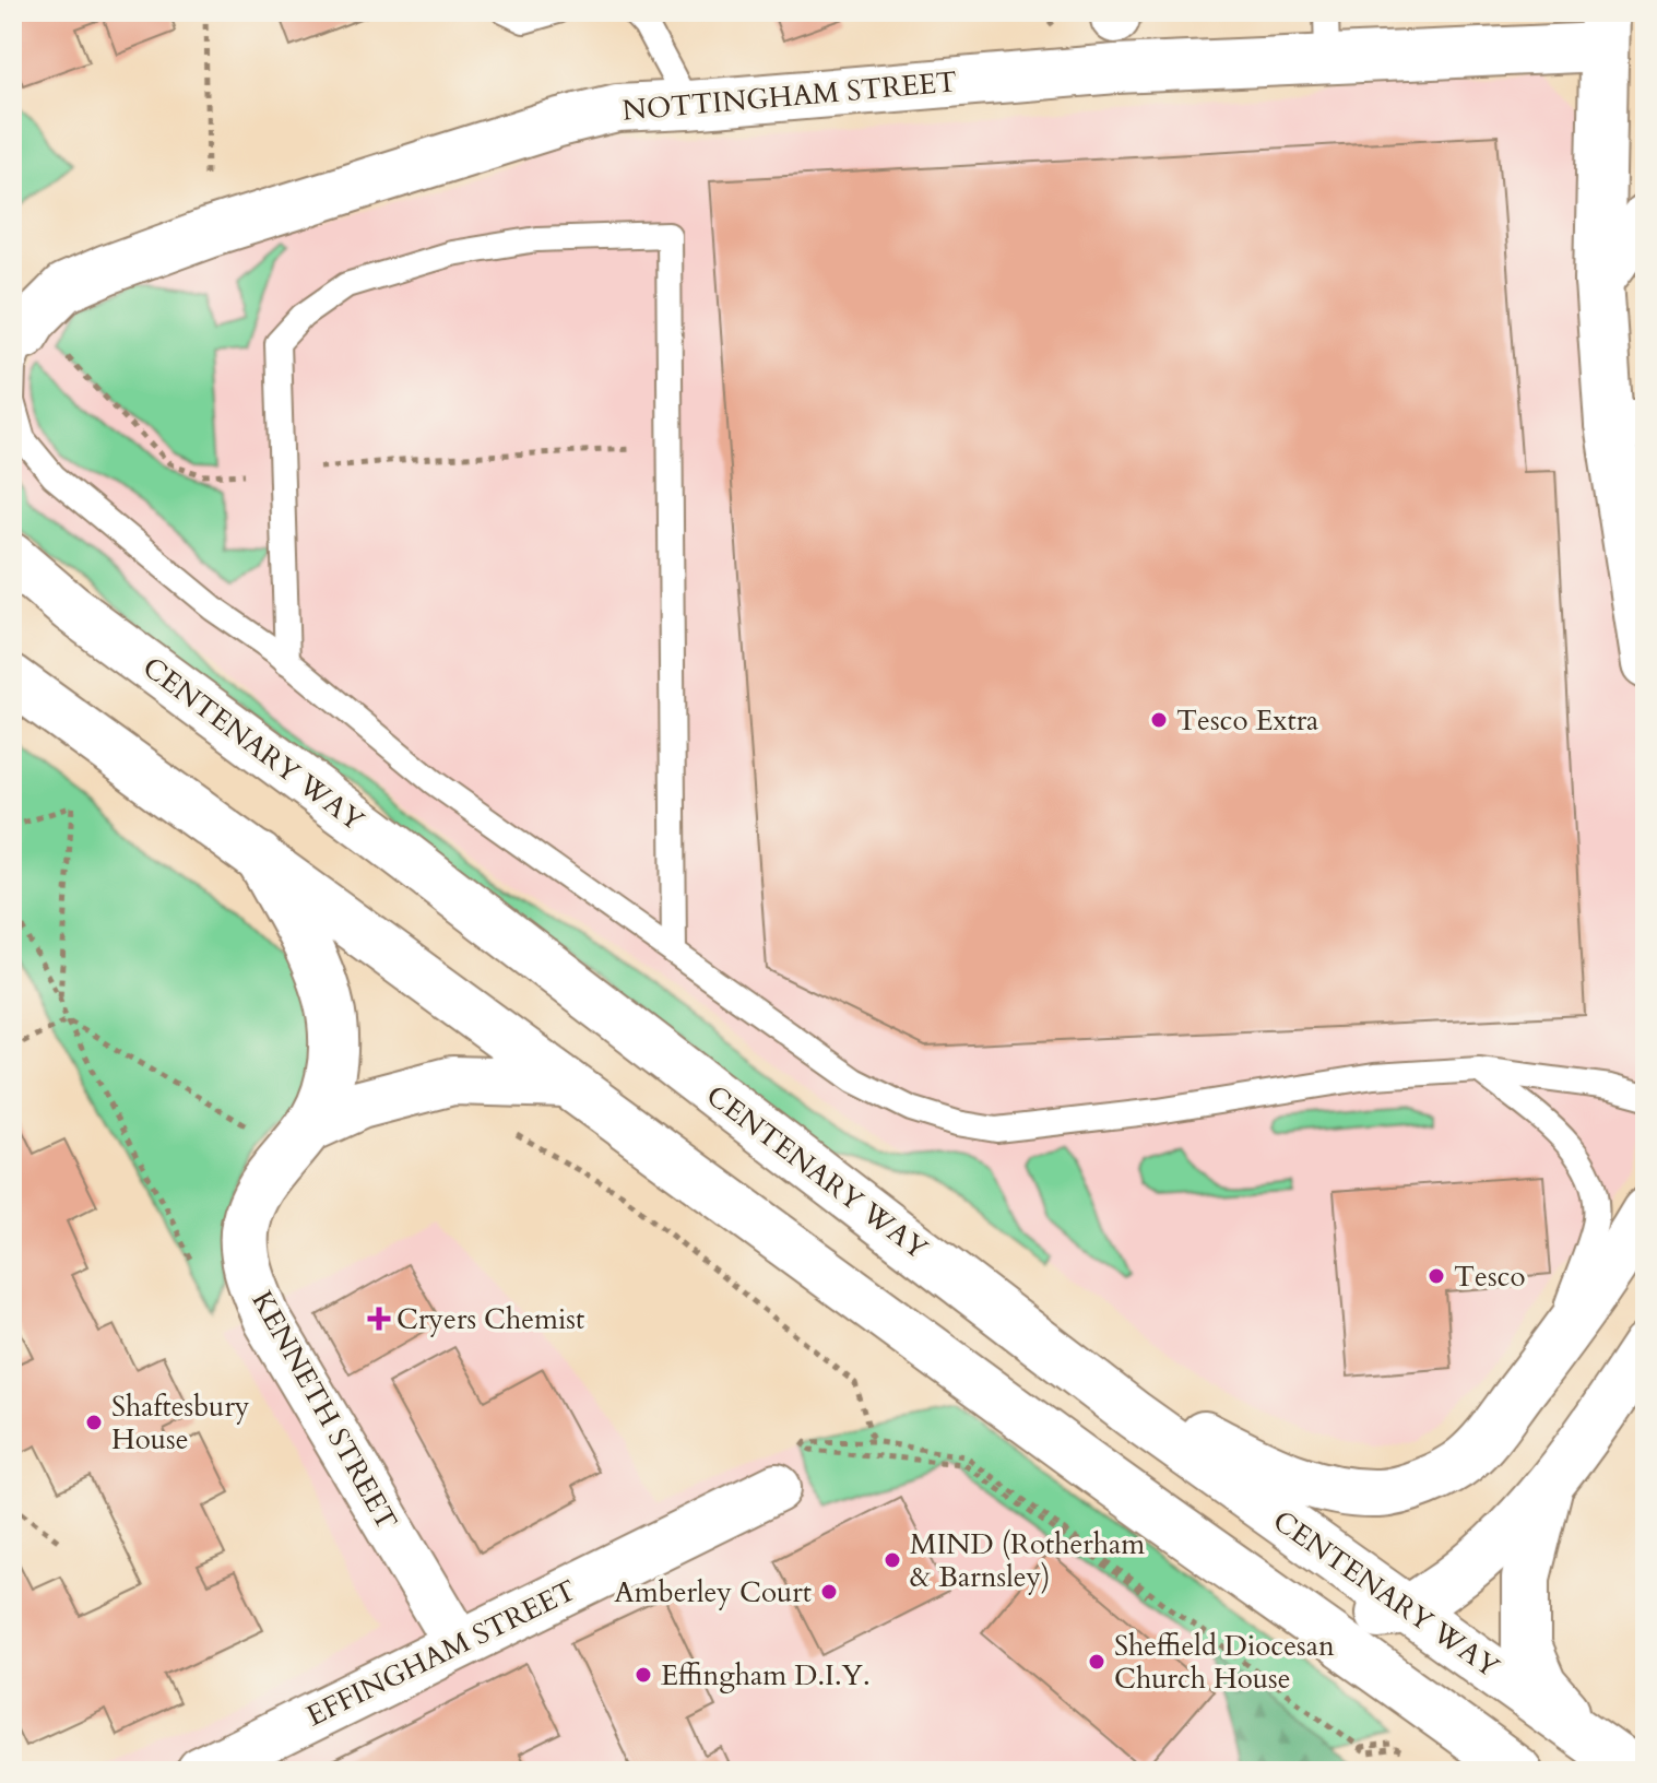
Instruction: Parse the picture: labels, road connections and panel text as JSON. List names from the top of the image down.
{
  "streets": {
    "main road": [
      "NOTTINGHAM STREET",
      "CENTENARY WAY",
      "KENNETH STREET",
      "EFFINGHAM STREET"
    ]
  },
  "crossings": [
    ["KENNETH STREET", "EFFINGHAM STREET"]
  ],
  "places": {
    "other": [
      "Tesco Extra",
      "Tesco",
      "Shaftesbury House",
      "MIND (Rotherham & Barnsley)",
      "Amberley Court",
      "Sheffield Diocesan Church House",
      "Effingham D.I.Y."
    ],
    "health": ["Cryers Chemist"]
  }
}
